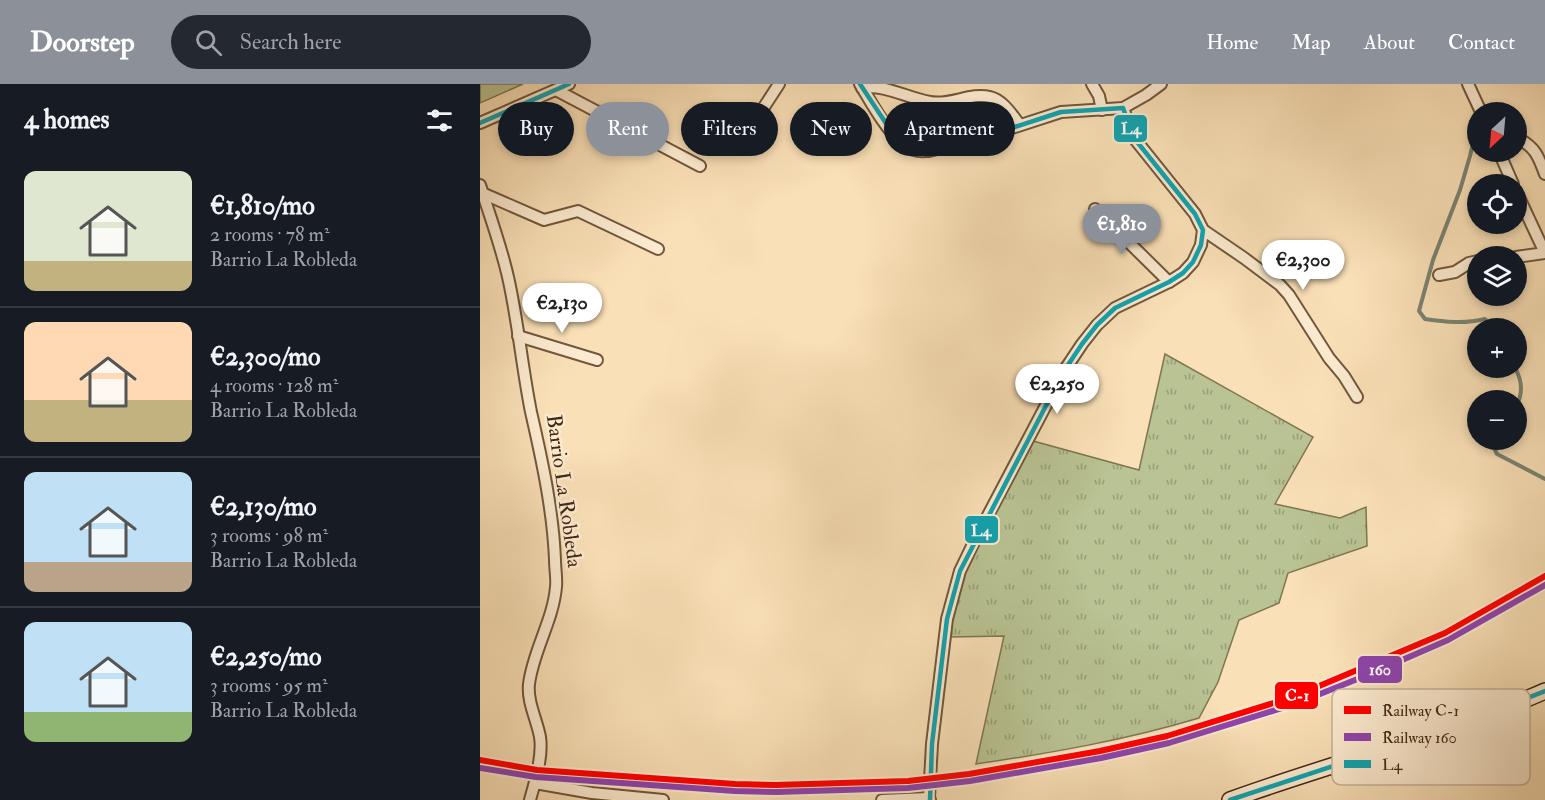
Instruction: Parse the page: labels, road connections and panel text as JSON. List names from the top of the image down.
{
  "streets": {
    "street": ["Barrio La Robleda"]
  },
  "lines": ["transit line L4", "rail line C-1", "rail line 160"],
  "legend": ["Railway C-1", "Railway 160", "L4"],
  "north": "bottom left",
  "page": {
    "header": "Doorstep",
    "search": "Search here",
    "nav": [
      "Home",
      "Map",
      "About",
      "Contact"
    ],
    "heading": "4 homes",
    "map_buttons": ["+", "−"],
    "chip": [
      "Buy",
      "Rent",
      "Filters",
      "New",
      "Apartment"
    ],
    "list": [
      {
        "name": "€1,810/mo",
        "note": "2 rooms · 78 m² · Barrio La Robleda"
      },
      {
        "name": "€2,300/mo",
        "note": "4 rooms · 128 m² · Barrio La Robleda"
      },
      {
        "name": "€2,130/mo",
        "note": "3 rooms · 98 m² · Barrio La Robleda"
      },
      {
        "name": "€2,250/mo",
        "note": "3 rooms · 95 m² · Barrio La Robleda"
      }
    ],
    "price": [
      "€1,810",
      "€2,300",
      "€2,130",
      "€2,250"
    ]
  }
}
